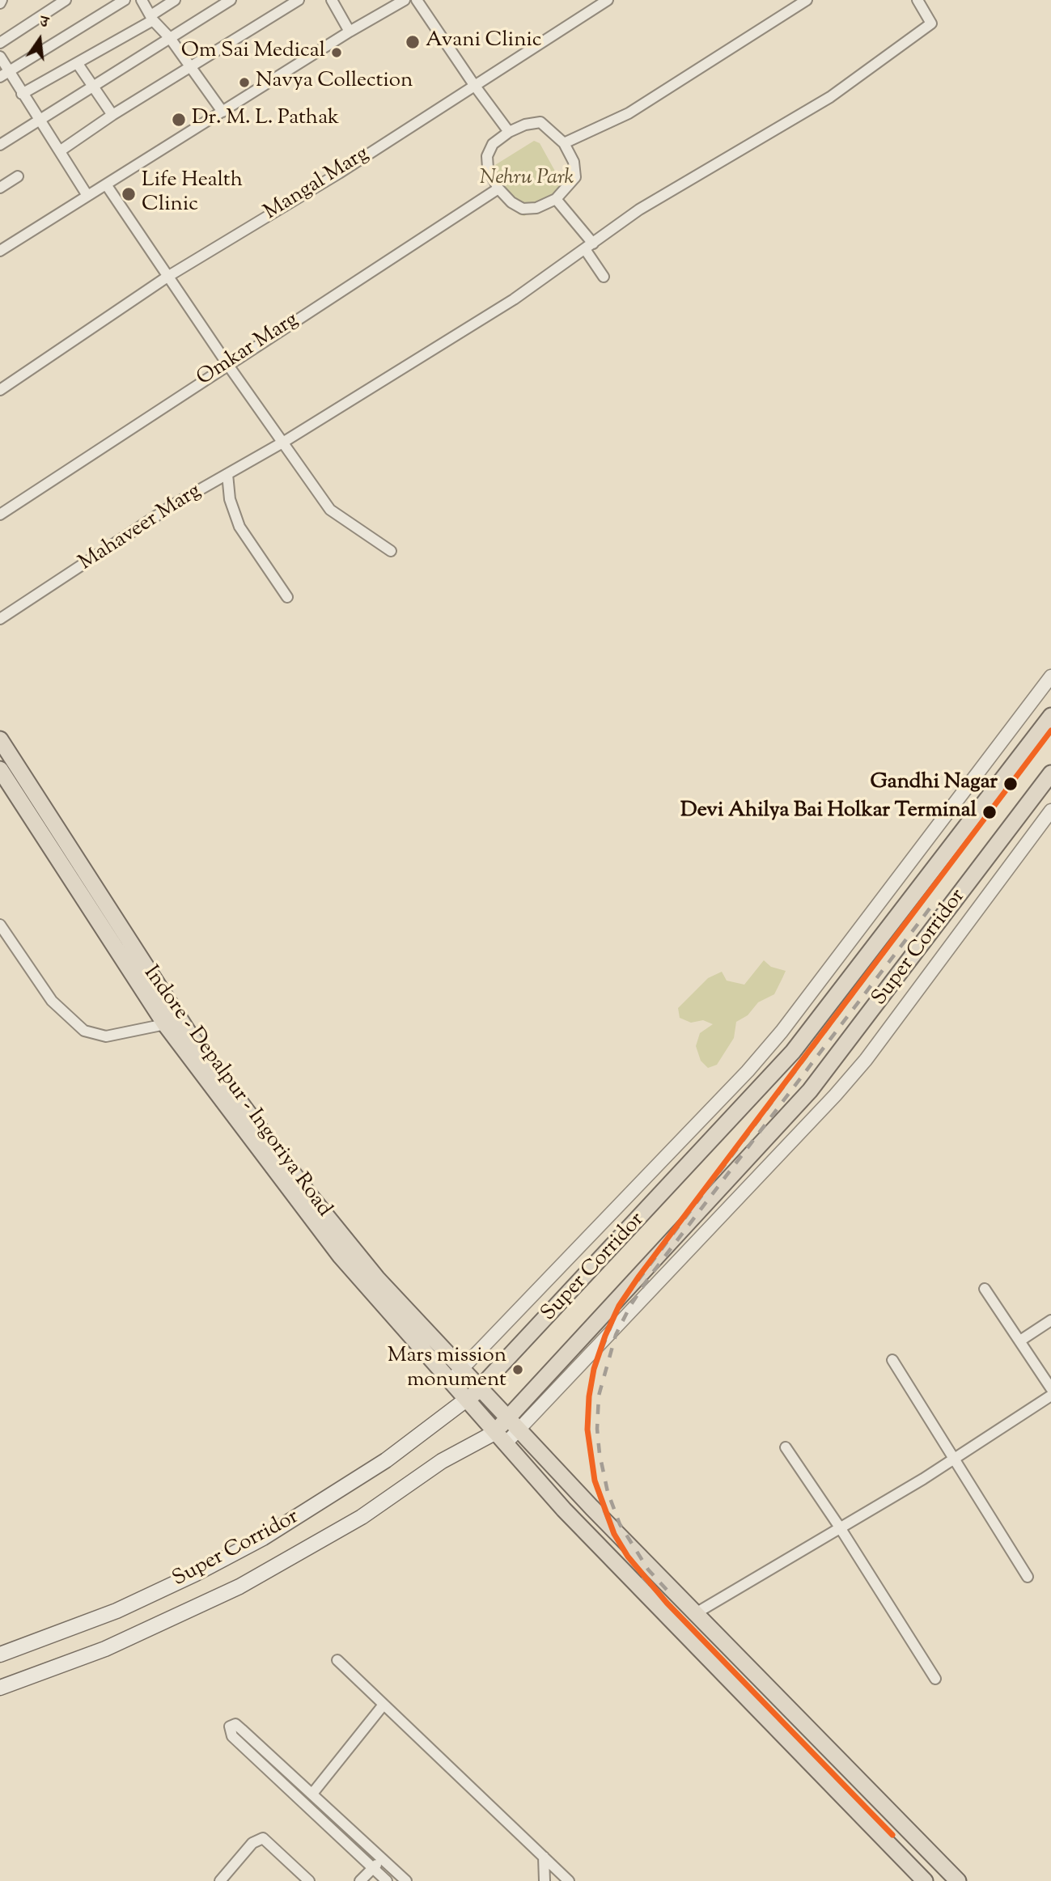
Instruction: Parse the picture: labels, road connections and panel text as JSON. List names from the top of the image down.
{
  "streets": {
    "main road": ["Super Corridor", "Indore - Depalpur - Ingoriya Road"],
    "street": ["Mangal Marg", "Omkar Marg", "Mahaveer Marg"]
  },
  "crossings": [
    ["Super Corridor", "Indore - Depalpur - Ingoriya Road"]
  ],
  "parks": ["Nehru Park"],
  "places": [
    "Avani Clinic",
    "Om Sai Medical",
    "Navya Collection",
    "Dr. M. L. Pathak",
    "Life Health Clinic",
    "Gandhi Nagar",
    "Devi Ahilya Bai Holkar Terminal",
    "Mars mission monument"
  ],
  "north": "top"
}
